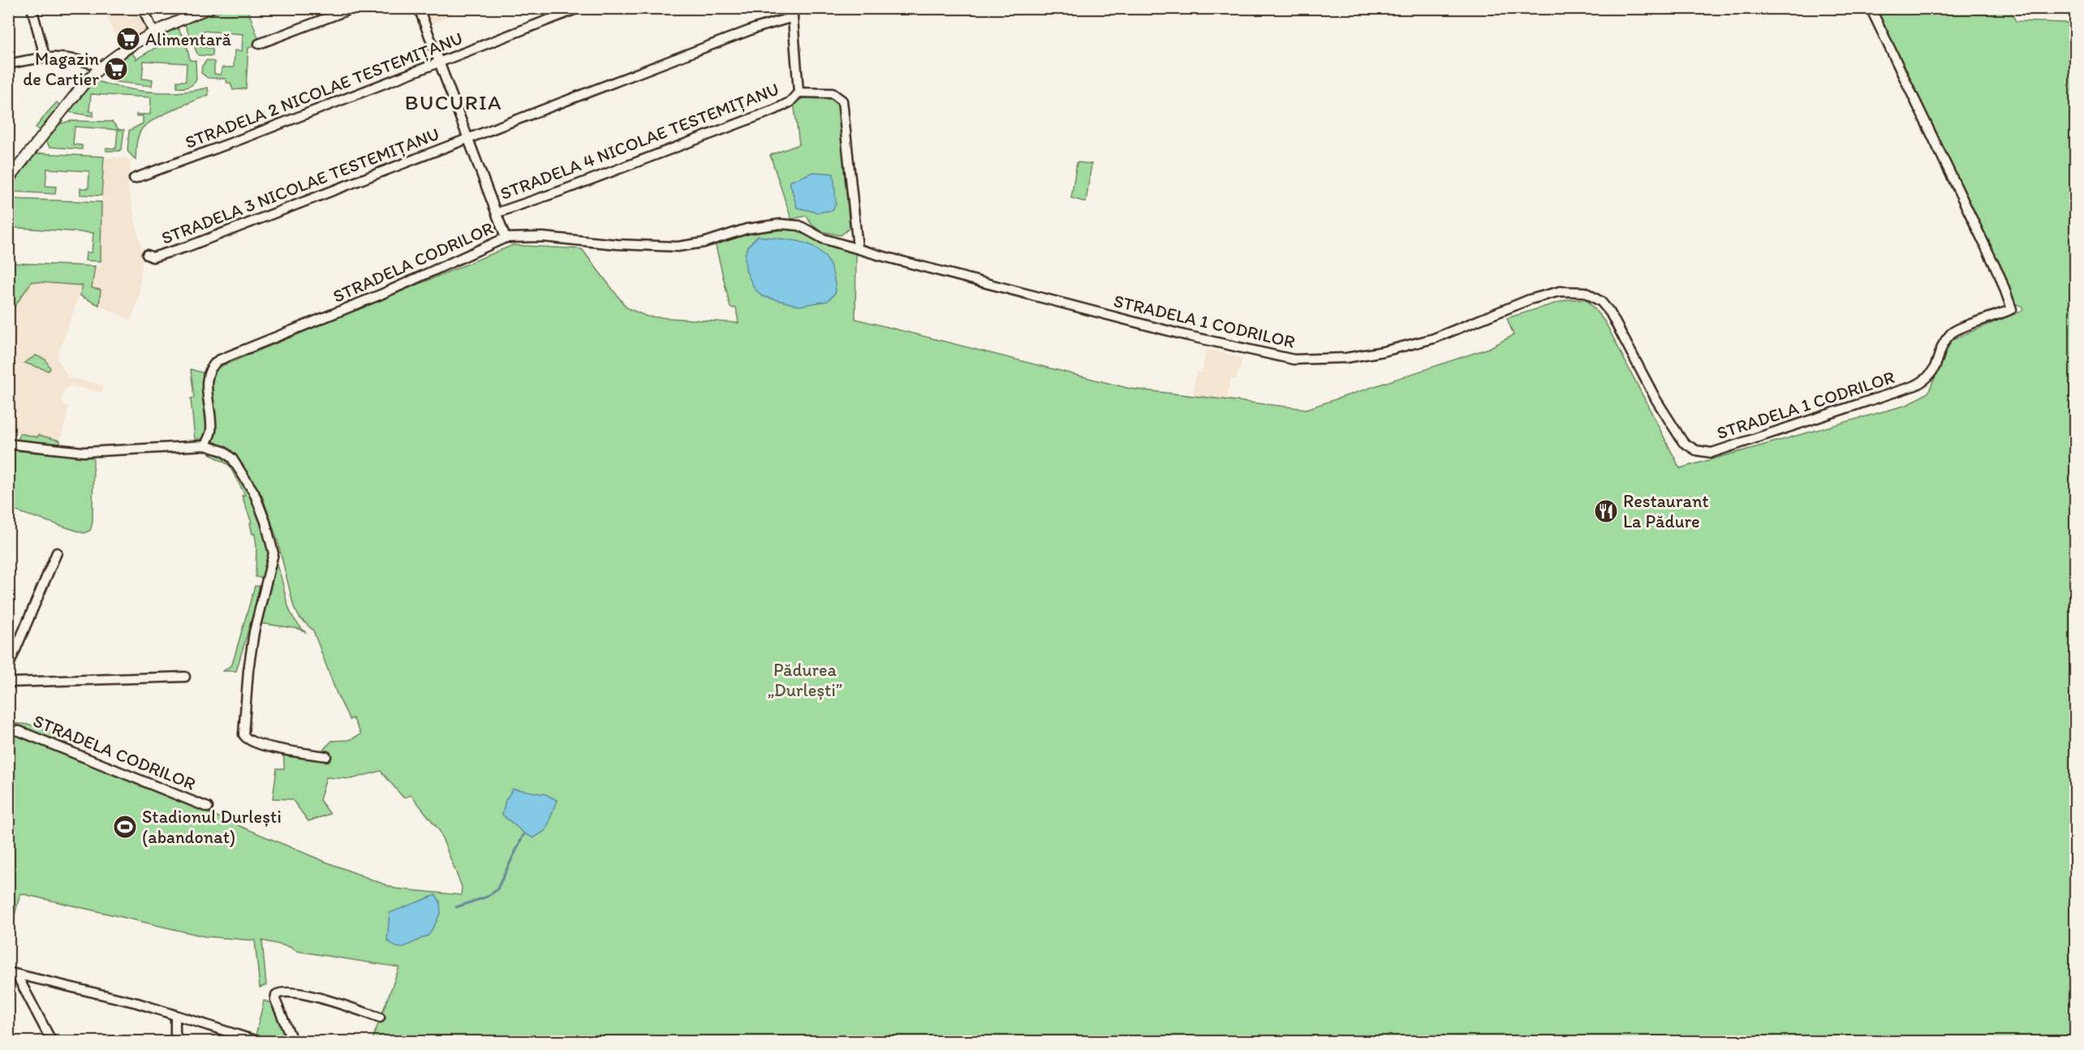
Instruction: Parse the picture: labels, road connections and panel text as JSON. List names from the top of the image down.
{
  "streets": {
    "street": [
      "STRADELA 2 NICOLAE TESTEMIȚANU",
      "STRADELA 4 NICOLAE TESTEMIȚANU",
      "STRADELA 3 NICOLAE TESTEMIȚANU",
      "STRADELA CODRILOR",
      "STRADELA 1 CODRILOR"
    ]
  },
  "crossings": [
    ["STRADELA 4 NICOLAE TESTEMIȚANU", "STRADELA CODRILOR"],
    ["STRADELA 4 NICOLAE TESTEMIȚANU", "STRADELA 1 CODRILOR"],
    ["STRADELA CODRILOR", "STRADELA 1 CODRILOR"]
  ],
  "districts": ["BUCURIA"],
  "parks": ["Pădurea „Durlești”"],
  "places": {
    "supermarket": ["Alimentară", "Magazin de Cartier"],
    "restaurant": ["Restaurant La Pădure"],
    "sports": ["Stadionul Durlești (abandonat)"]
  }
}
